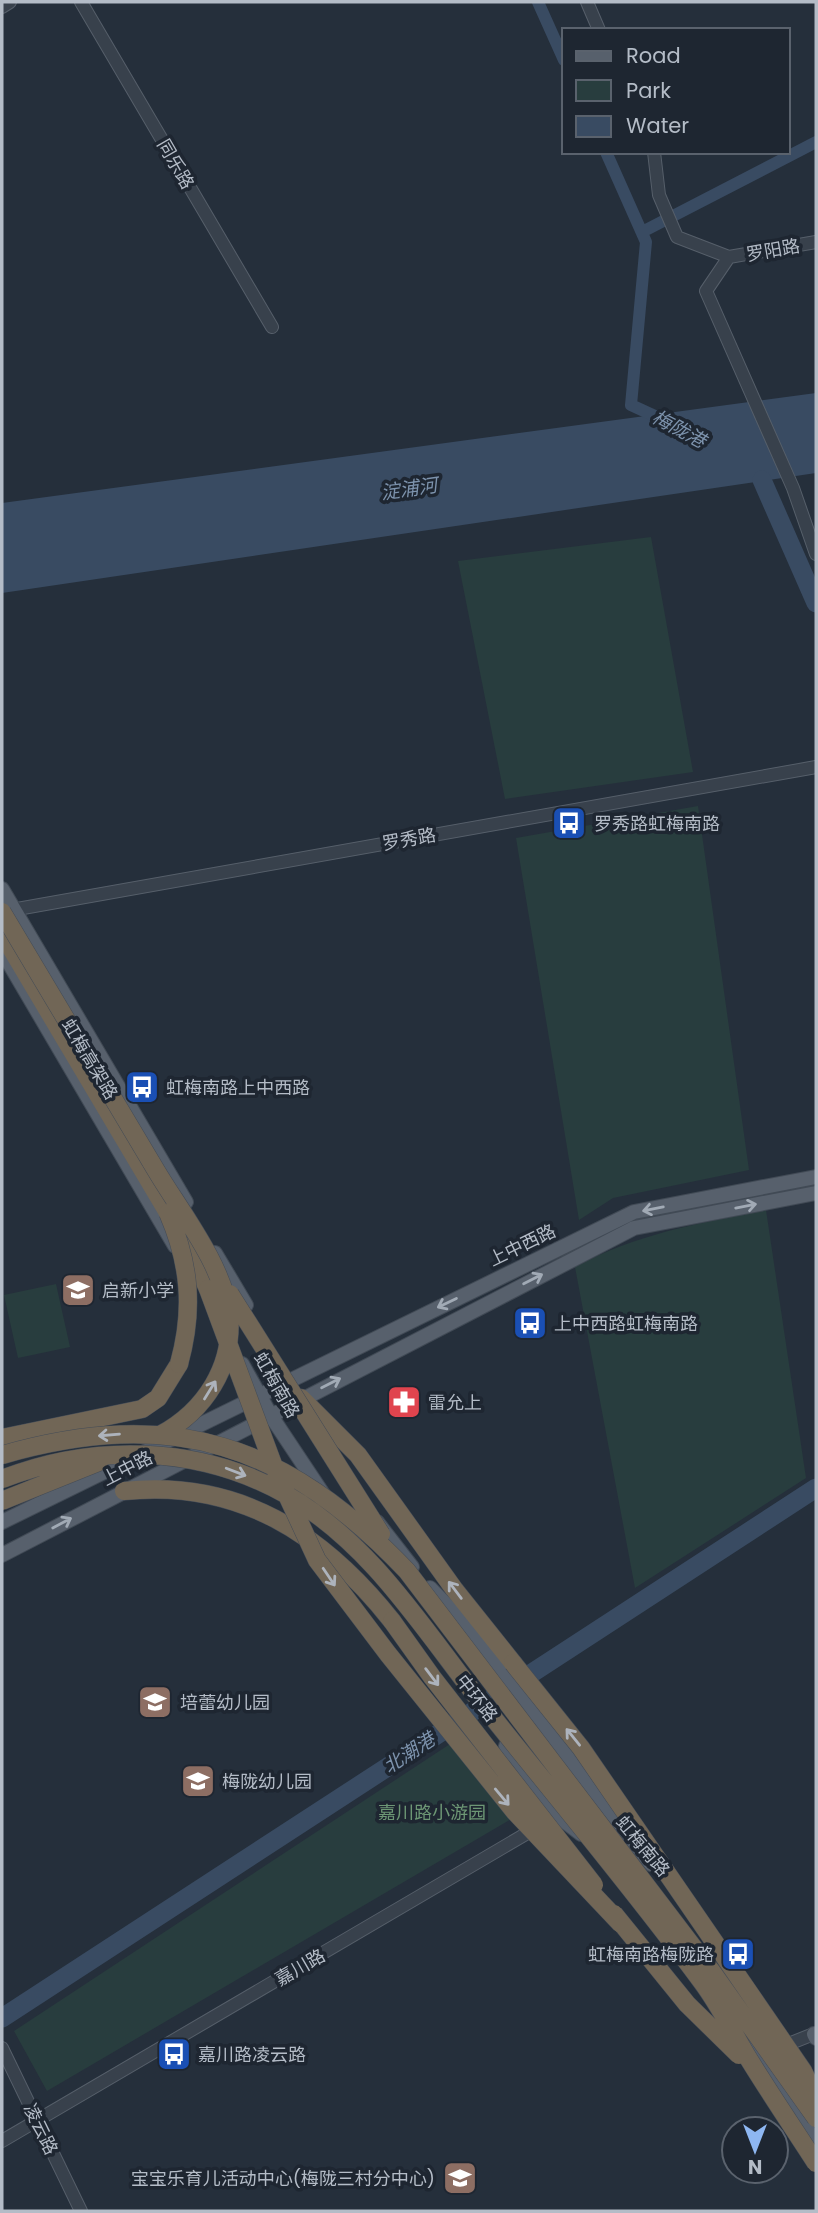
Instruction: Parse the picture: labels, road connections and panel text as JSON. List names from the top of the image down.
{
  "streets": {
    "highway": ["虹梅高架路", "中环路"],
    "main road": ["上中西路", "虹梅南路", "上中路"],
    "street": [
      "同乐路",
      "罗阳路",
      "罗秀路",
      "嘉川路",
      "凌云路"
    ]
  },
  "crossings": [
    ["罗秀路", "虹梅高架路"],
    ["罗秀路", "虹梅南路"],
    ["虹梅高架路", "虹梅南路"],
    ["上中西路", "虹梅南路"],
    ["上中西路", "上中路"],
    ["虹梅南路", "上中路"],
    ["虹梅南路", "中环路"],
    ["虹梅南路", "嘉川路"],
    ["嘉川路", "凌云路"]
  ],
  "water": ["梅陇港", "淀浦河", "北潮港"],
  "parks": ["嘉川路小游园"],
  "places": {
    "bus stop": [
      "罗秀路虹梅南路",
      "虹梅南路上中西路",
      "上中西路虹梅南路",
      "虹梅南路梅陇路",
      "嘉川路凌云路"
    ],
    "school or university": [
      "启新小学",
      "培蕾幼儿园",
      "梅陇幼儿园",
      "宝宝乐育儿活动中心(梅陇三村分中心)"
    ],
    "pharmacy": ["雷允上"]
  },
  "legend": ["Road", "Park", "Water"],
  "north": "bottom"
}
